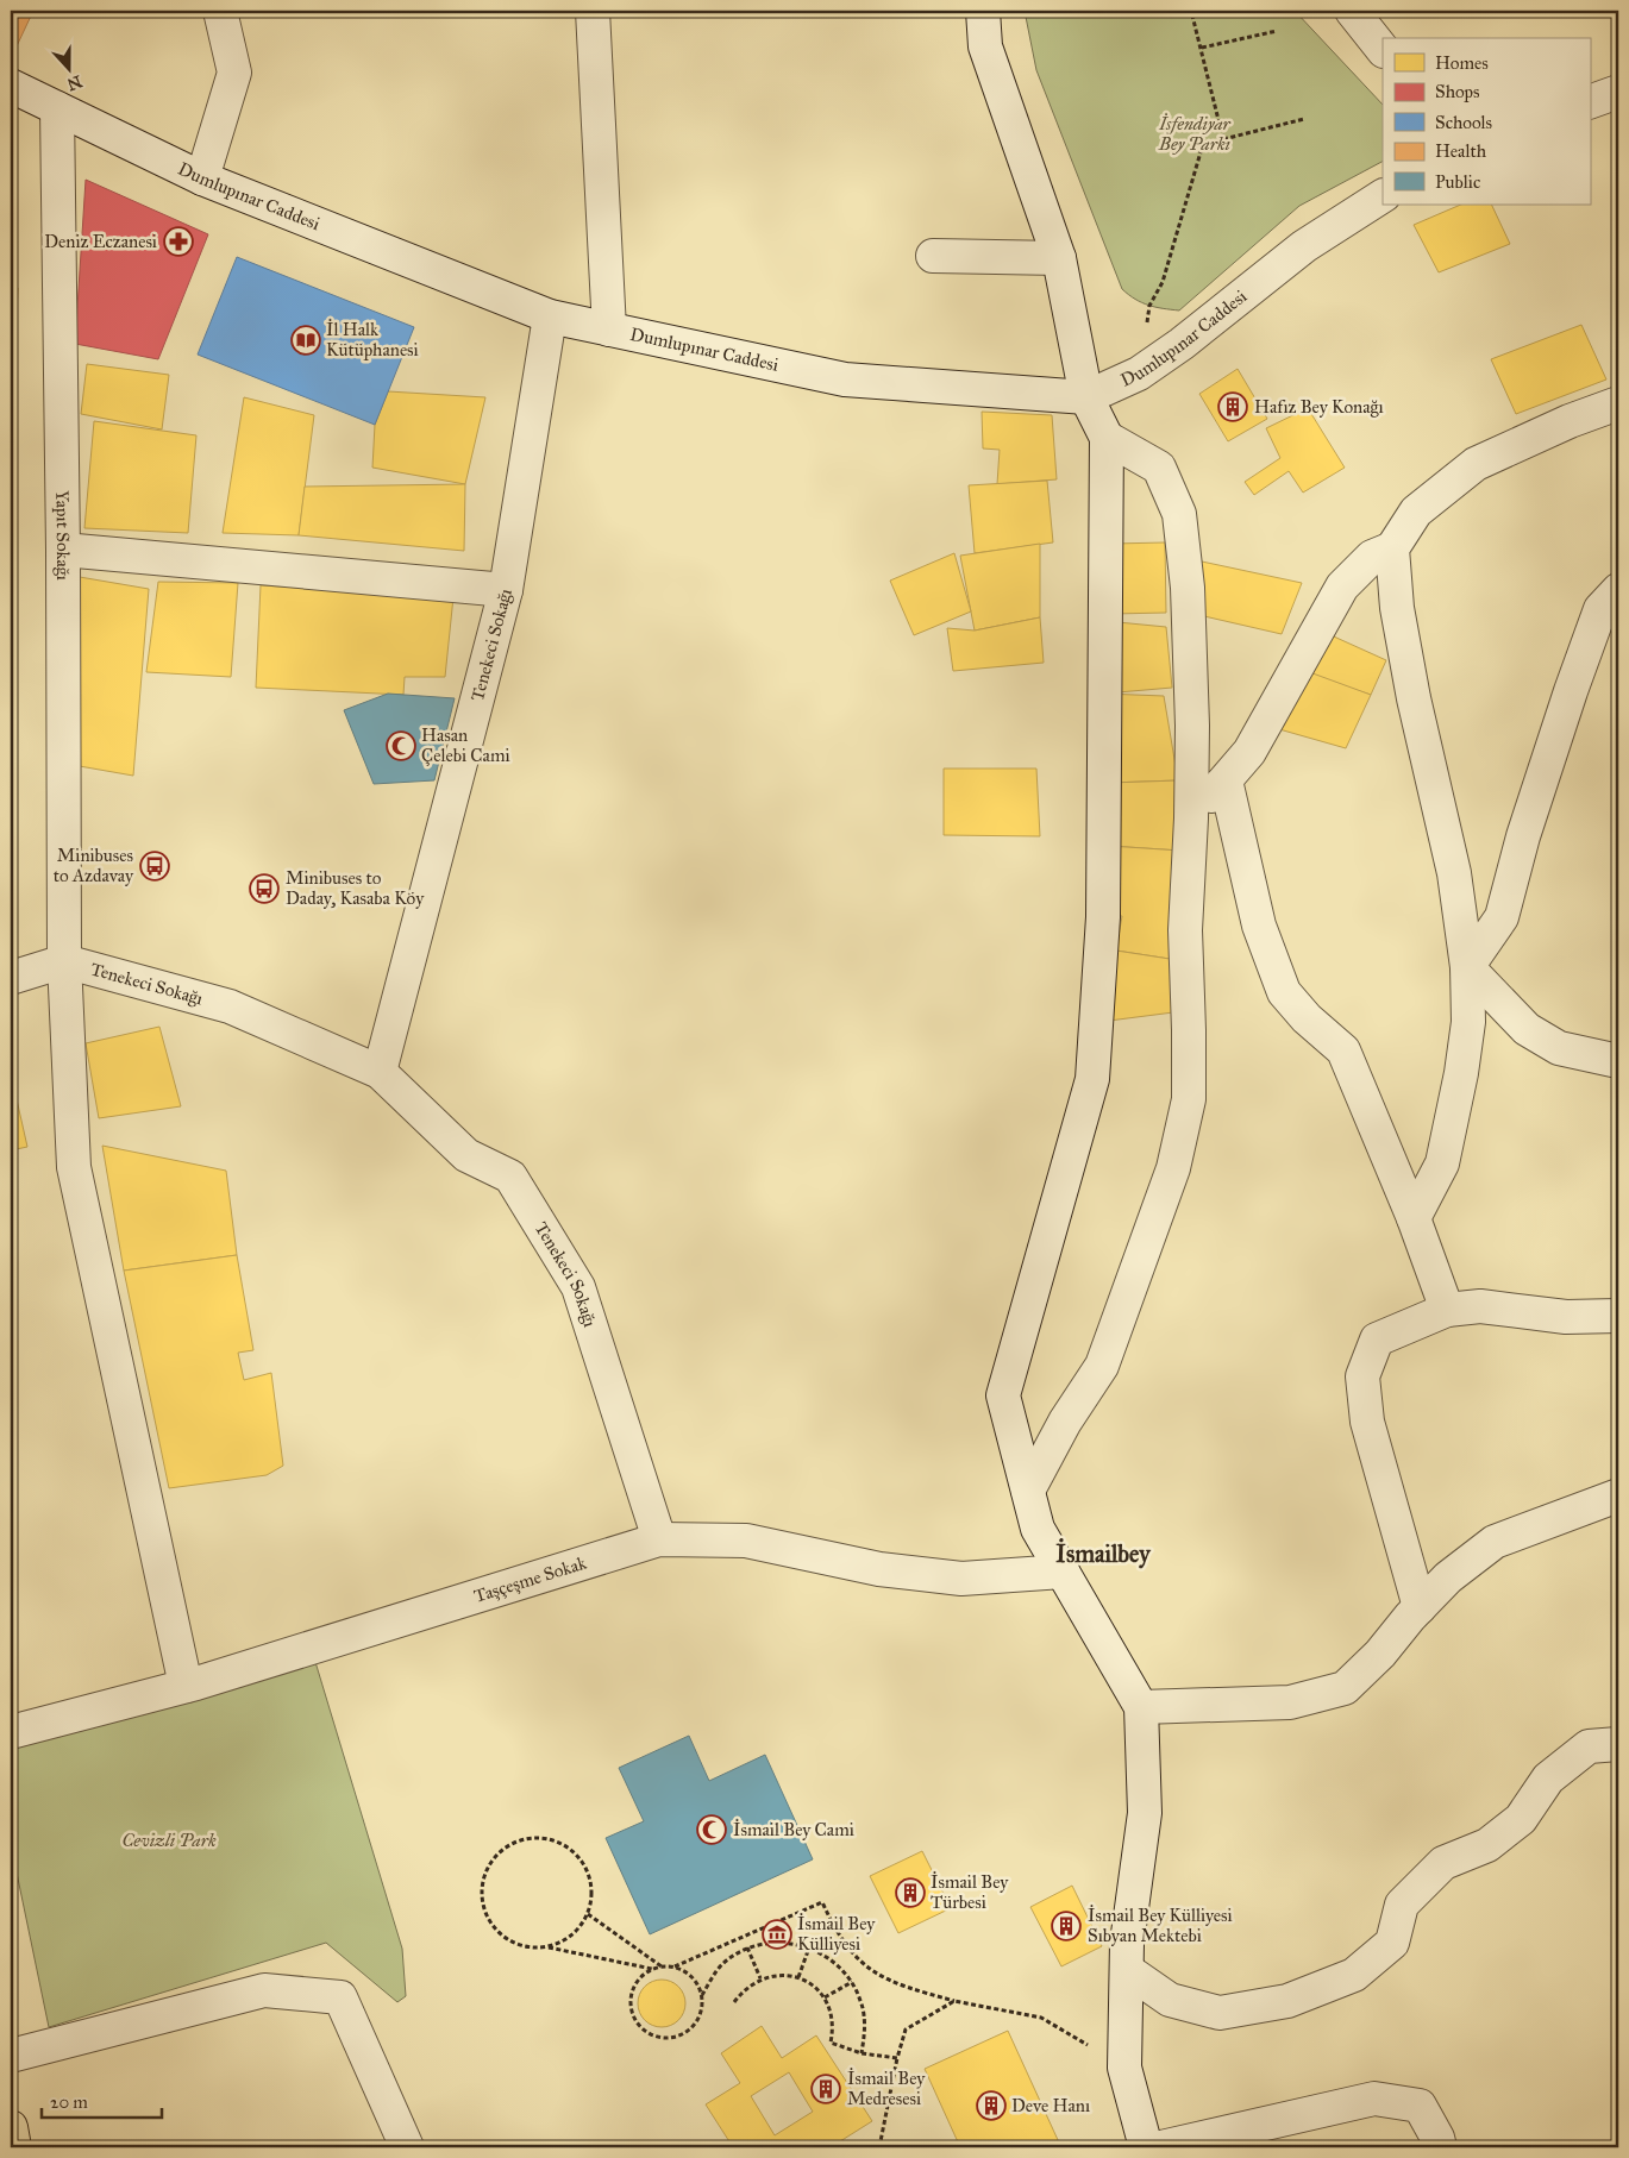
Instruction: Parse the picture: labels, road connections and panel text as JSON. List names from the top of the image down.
{
  "streets": {
    "street": [
      "Dumlupınar Caddesi",
      "Yapıt Sokağı",
      "Tenekeci Sokağı",
      "Taşçeşme Sokak"
    ]
  },
  "crossings": [
    ["Dumlupınar Caddesi", "Yapıt Sokağı"],
    ["Dumlupınar Caddesi", "Tenekeci Sokağı"],
    ["Yapıt Sokağı", "Tenekeci Sokağı"],
    ["Yapıt Sokağı", "Taşçeşme Sokak"],
    ["Tenekeci Sokağı", "Taşçeşme Sokak"]
  ],
  "districts": ["İsmailbey"],
  "parks": ["İsfendiyar Bey Parkı", "Cevizli Park"],
  "places": {
    "pharmacy": ["Deniz Eczanesi"],
    "library": ["İl Halk Kütüphanesi"],
    "building": [
      "Hafız Bey Konağı",
      "İsmail Bey Türbesi",
      "İsmail Bey Külliyesi Sıbyan Mektebi",
      "İsmail Bey Medresesi",
      "Deve Hanı"
    ],
    "mosque": ["Hasan Çelebi Cami", "İsmail Bey Cami"],
    "bus stop": ["Minibuses to Azdavay", "Minibuses to Daday, Kasaba Köy"],
    "museum": ["İsmail Bey Külliyesi"]
  },
  "legend": [
    "Homes",
    "Shops",
    "Schools",
    "Health",
    "Public"
  ],
  "scale_bar": "20 m",
  "north": "bottom"
}
